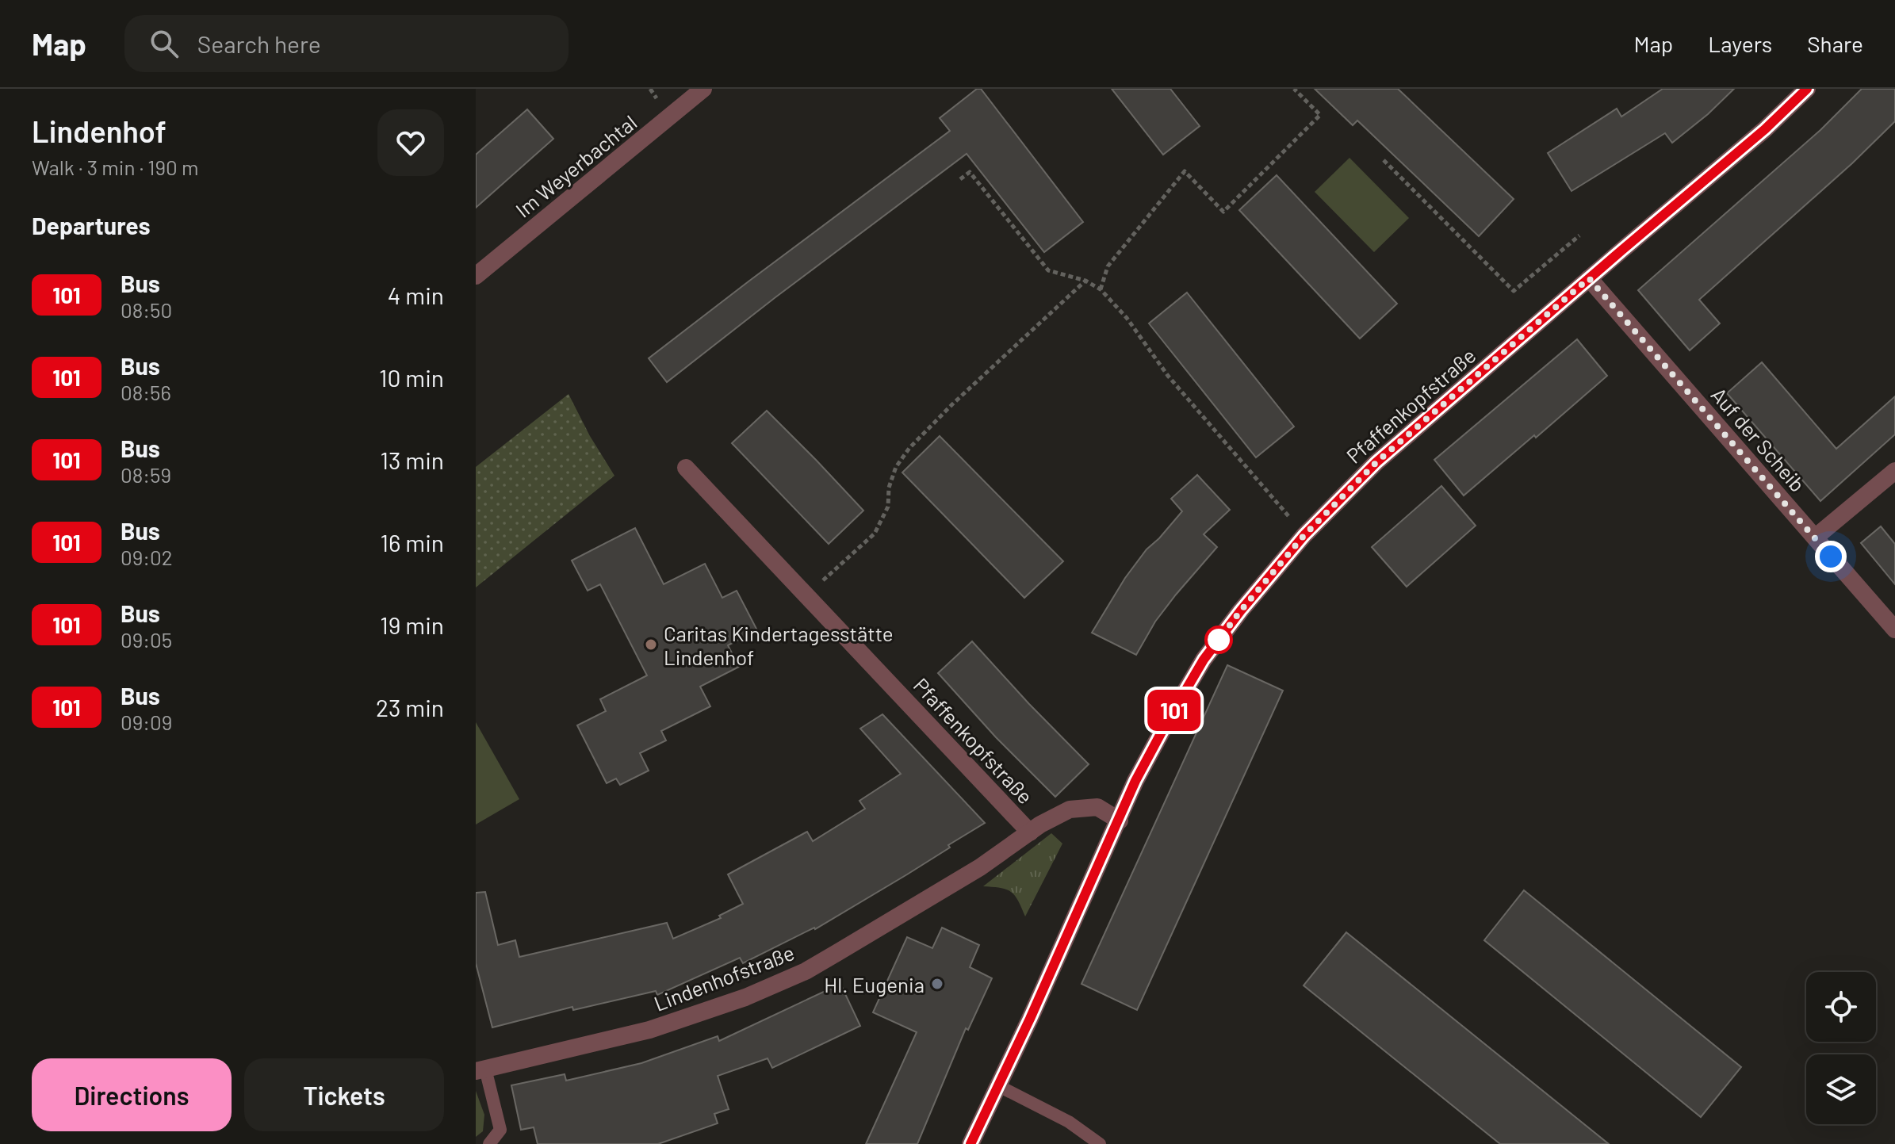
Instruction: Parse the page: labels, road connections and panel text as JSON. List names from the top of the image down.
{
  "streets": {
    "street": [
      "Im Weyerbachtal",
      "Pfaffenkopfstraße",
      "Auf der Scheib",
      "Lindenhofstraße"
    ]
  },
  "crossings": [
    ["Pfaffenkopfstraße", "Auf der Scheib"],
    ["Pfaffenkopfstraße", "Lindenhofstraße"]
  ],
  "places": ["Caritas Kindertagesstätte Lindenhof", "Hl. Eugenia"],
  "lines": ["bus line 101"],
  "page": {
    "header": "Map",
    "search": "Search here",
    "nav": ["Map", "Layers", "Share"],
    "heading": [
      ["Lindenhof", "Walk · 3 min · 190 m"],
      "Departures"
    ],
    "on_map": "101",
    "list": [
      {
        "mark": "101",
        "name": "Bus",
        "note": "08:50",
        "value": "4 min"
      },
      {
        "mark": "101",
        "name": "Bus",
        "note": "08:56",
        "value": "10 min"
      },
      {
        "mark": "101",
        "name": "Bus",
        "note": "08:59",
        "value": "13 min"
      },
      {
        "mark": "101",
        "name": "Bus",
        "note": "09:02",
        "value": "16 min"
      },
      {
        "mark": "101",
        "name": "Bus",
        "note": "09:05",
        "value": "19 min"
      },
      {
        "mark": "101",
        "name": "Bus",
        "note": "09:09",
        "value": "23 min"
      }
    ],
    "buttons": ["Directions", "Tickets"]
  }
}
